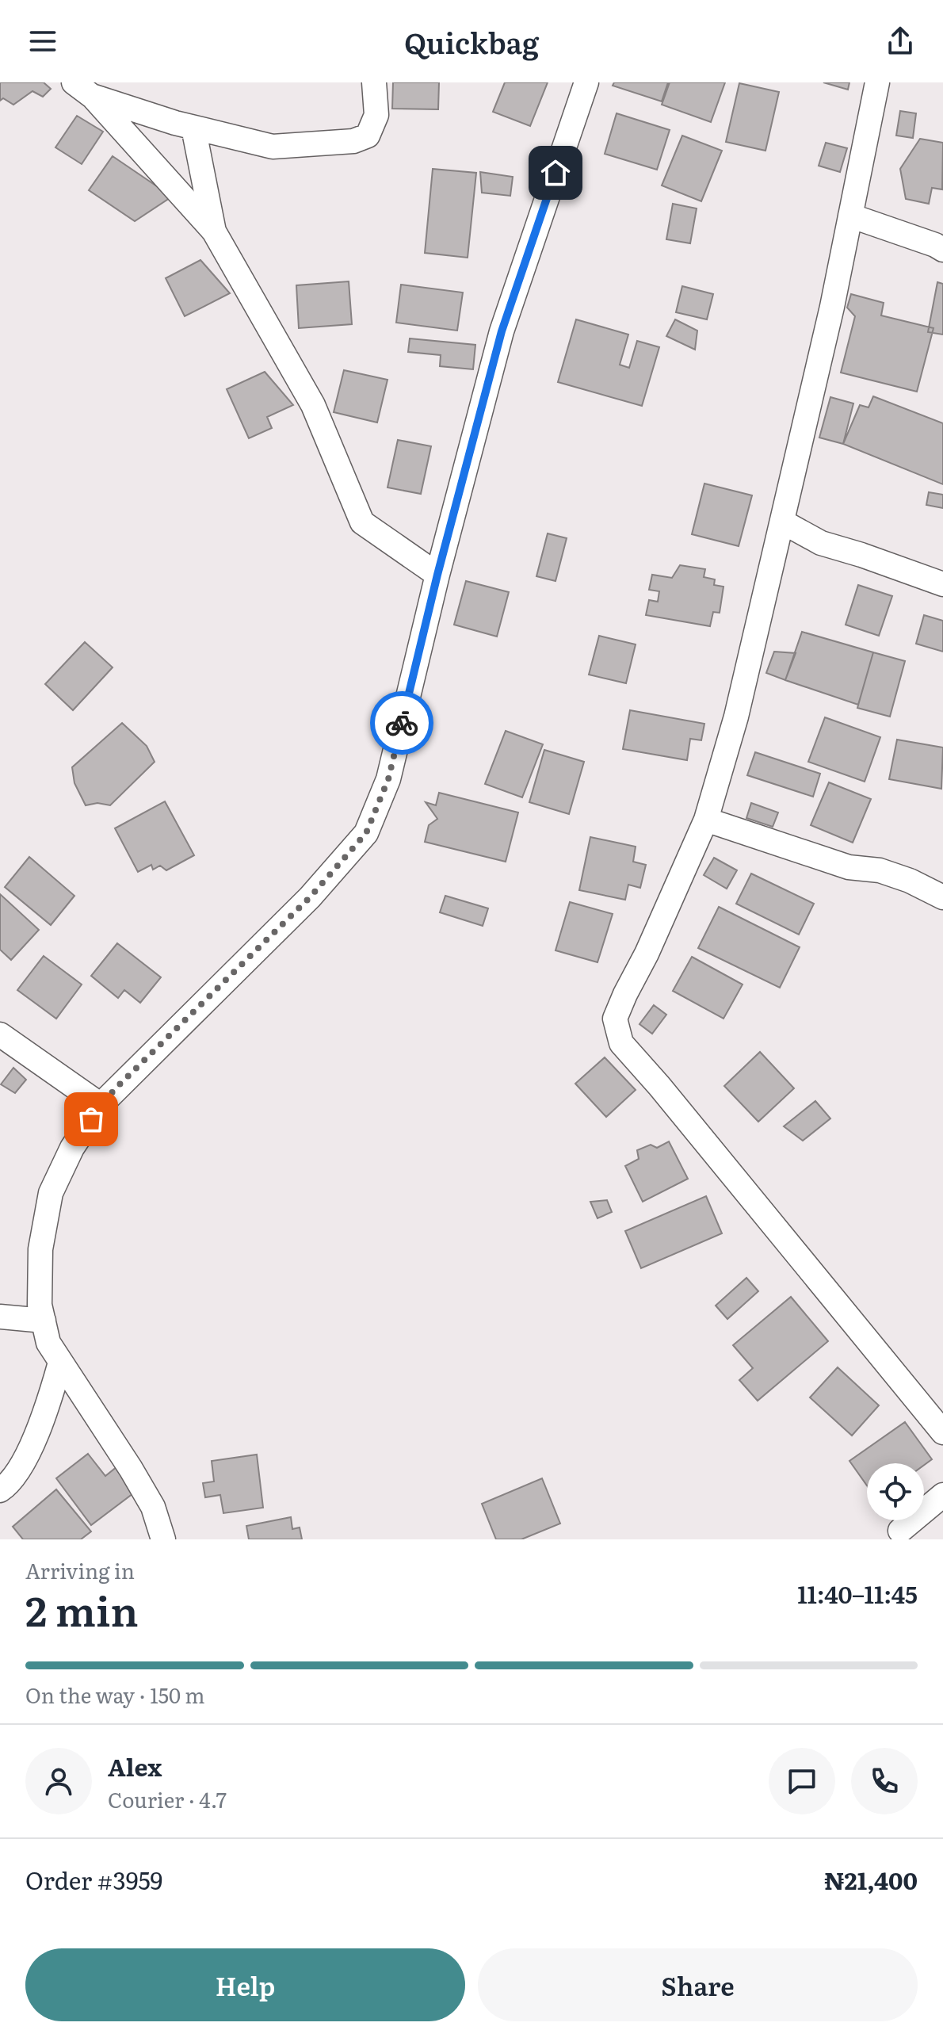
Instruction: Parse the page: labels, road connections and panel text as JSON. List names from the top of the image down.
{
  "page": {
    "header": "Quickbag",
    "heading": ["2 min", "Arriving in", "11:40–11:45"],
    "panel": [
      "Alex",
      "Courier · 4.7",
      "Order #3959",
      "₦21,400"
    ],
    "bar": "On the way · 150 m",
    "buttons": ["Help", "Share"]
  }
}
